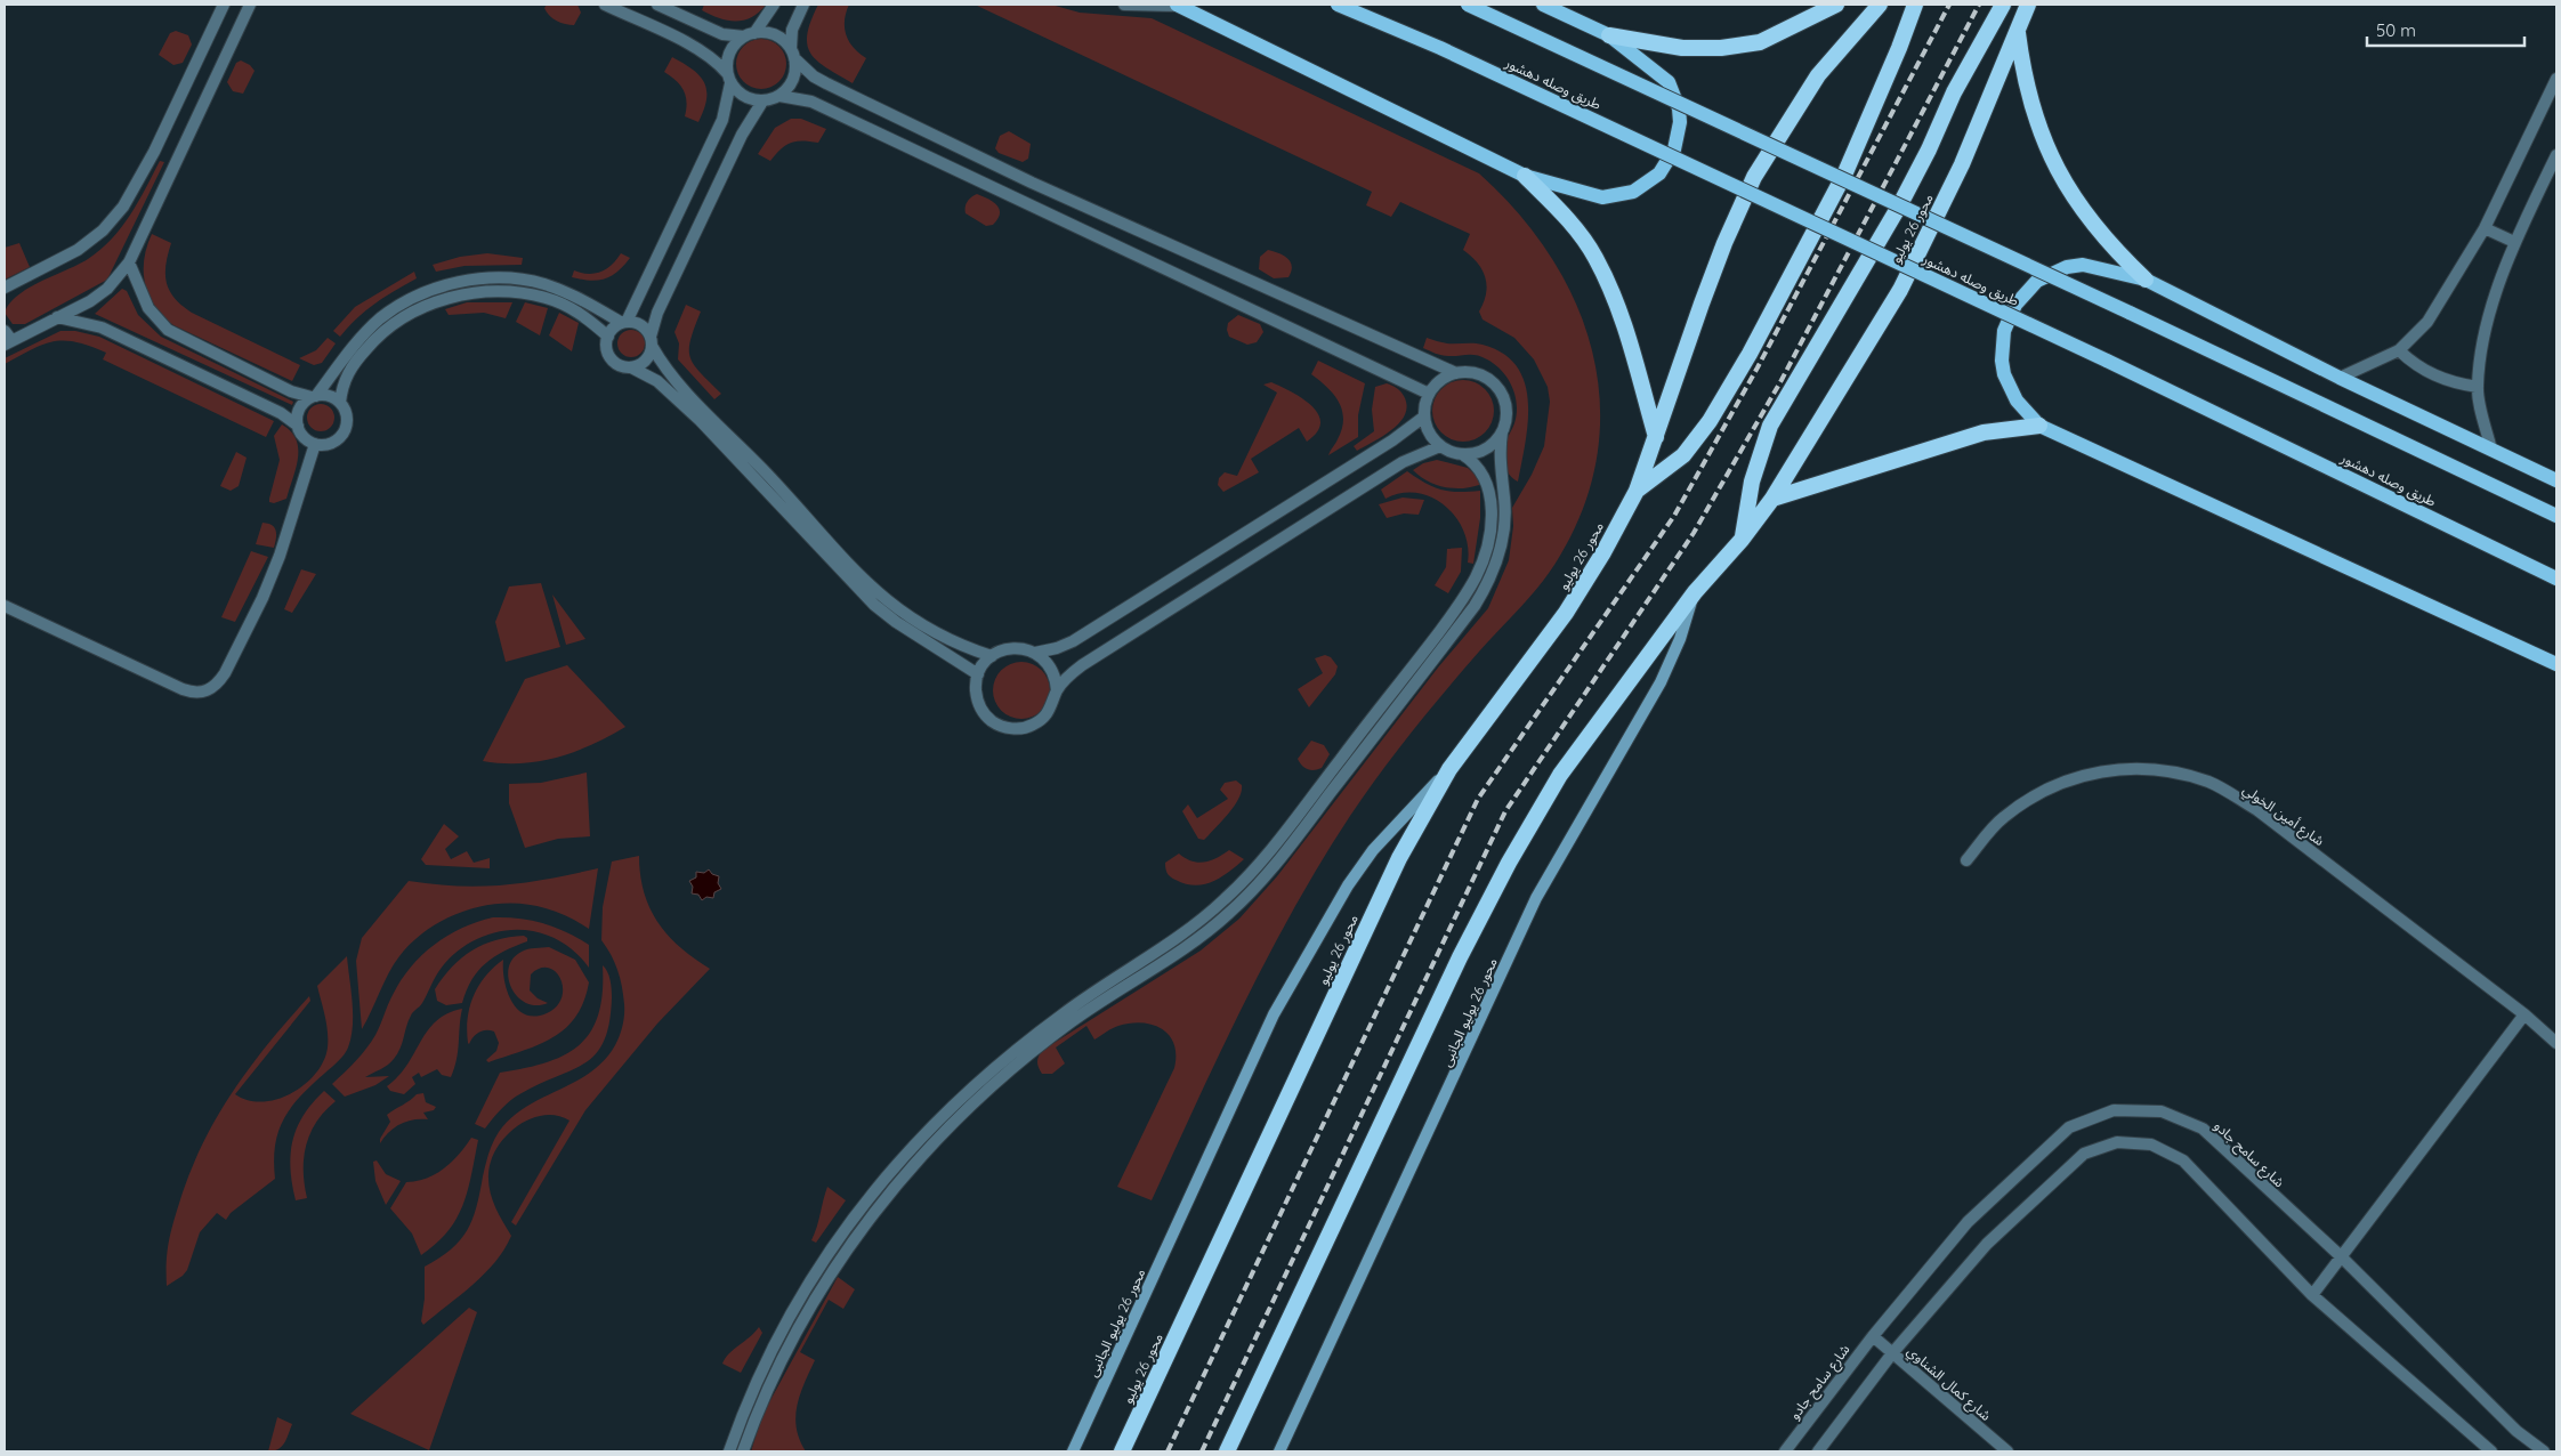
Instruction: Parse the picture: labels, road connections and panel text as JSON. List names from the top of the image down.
{
  "streets": {
    "highway": ["محور 26 يوليو"],
    "main road": ["طريق وصله دهشور", "محور 26 يوليو الجانبى"],
    "street": ["شارع أمين الخولي", "شارع سامح جادو", "شارع كمال الشناوي"]
  },
  "crossings": [
    ["محور 26 يوليو", "محور 26 يوليو الجانبى"],
    ["شارع سامح جادو", "شارع كمال الشناوي"]
  ],
  "scale_bar": "50 m"
}
